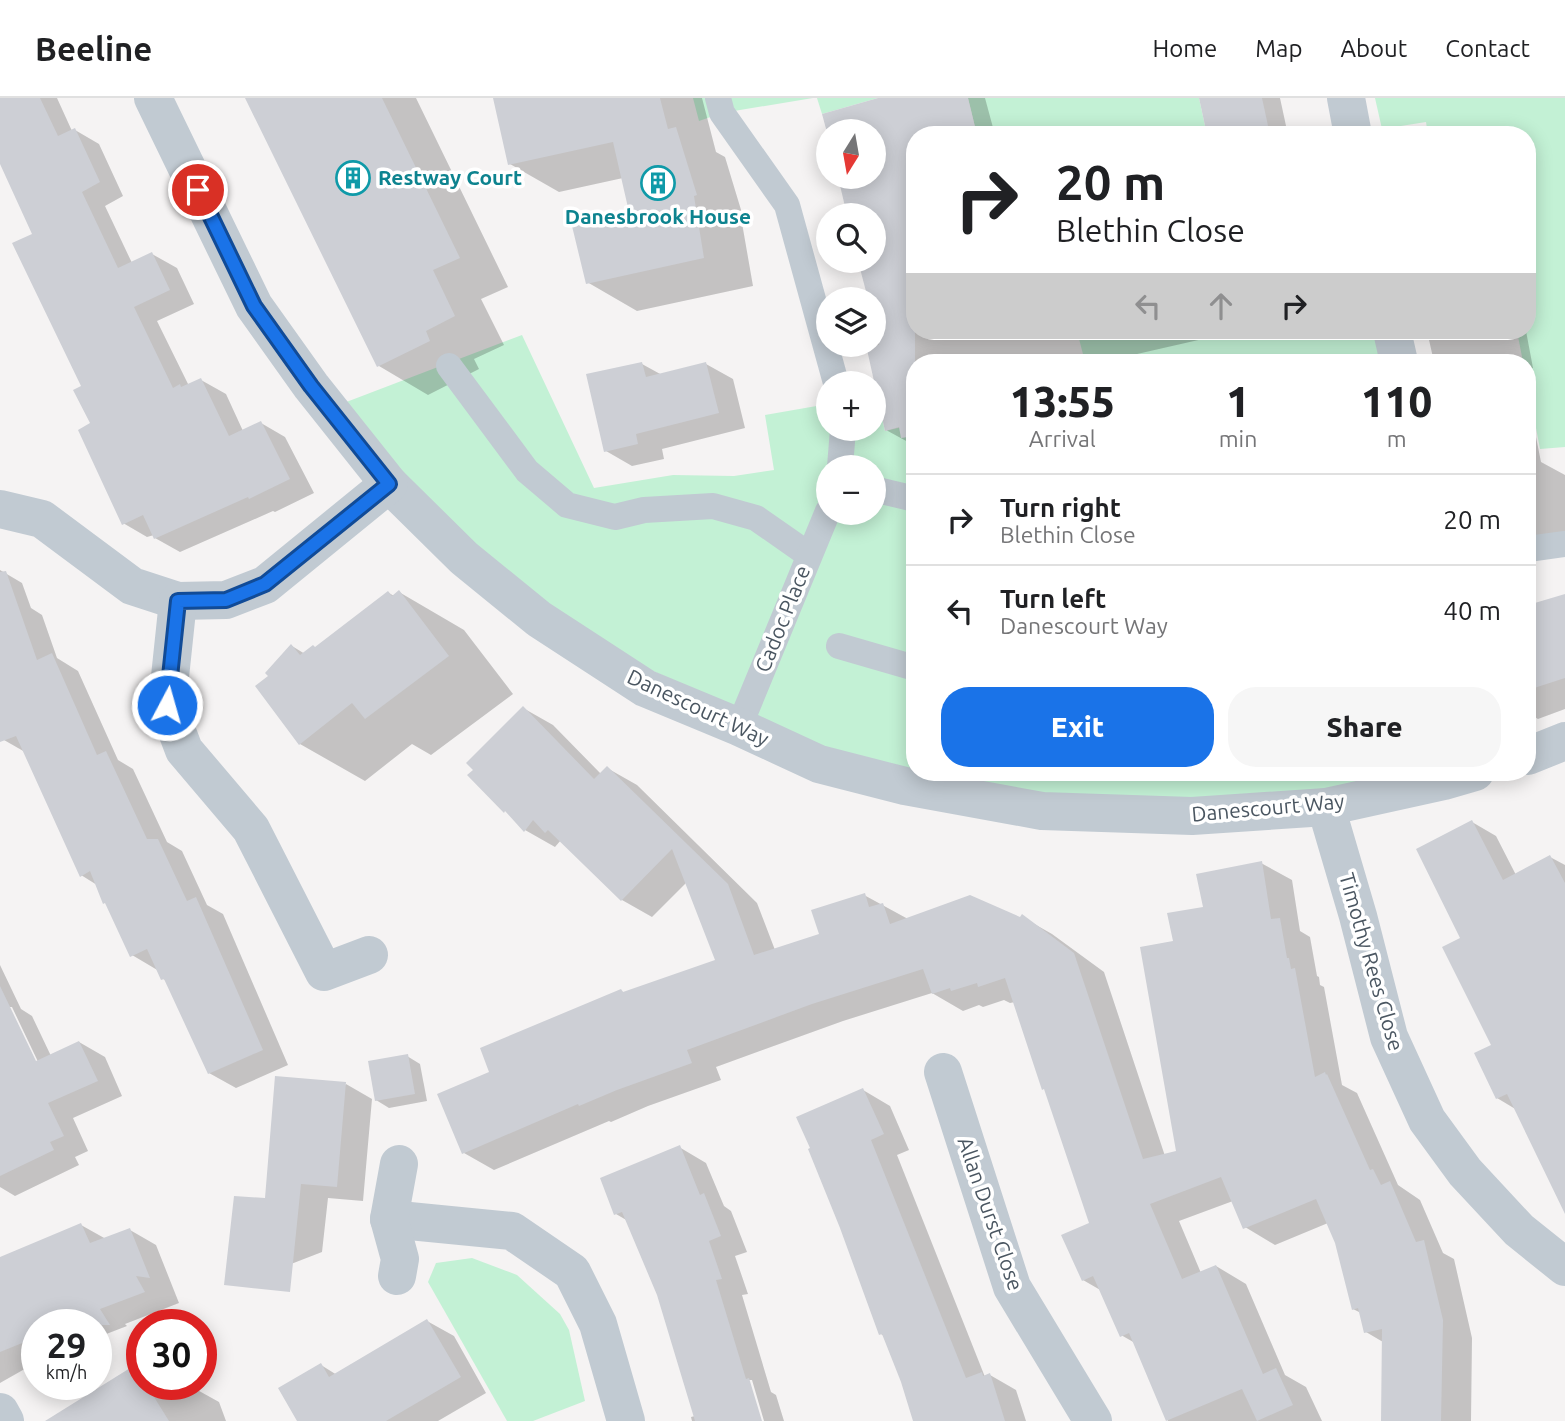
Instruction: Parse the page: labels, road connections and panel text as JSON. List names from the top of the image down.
{
  "streets": {
    "street": ["Danescourt Way", "Timothy Rees Close", "Allan Durst Close"],
    "lane": ["Cadoc Place"]
  },
  "crossings": [
    ["Cadoc Place", "Danescourt Way"],
    ["Danescourt Way", "Timothy Rees Close"]
  ],
  "places": {
    "building": ["Restway Court", "Danesbrook House"]
  },
  "north": "bottom",
  "page": {
    "header": "Beeline",
    "nav": [
      "Home",
      "Map",
      "About",
      "Contact"
    ],
    "map_buttons": ["+", "−"],
    "turn": ["20 m", "Blethin Close"],
    "eta": [
      "13:55",
      "Arrival",
      "1",
      "min",
      "110",
      "m"
    ],
    "list": [
      {
        "name": "Turn right",
        "note": "Blethin Close",
        "value": "20 m"
      },
      {
        "name": "Turn left",
        "note": "Danescourt Way",
        "value": "40 m"
      }
    ],
    "buttons": ["Exit", "Share"],
    "speed": "29 km/h",
    "limit": "30"
  }
}
